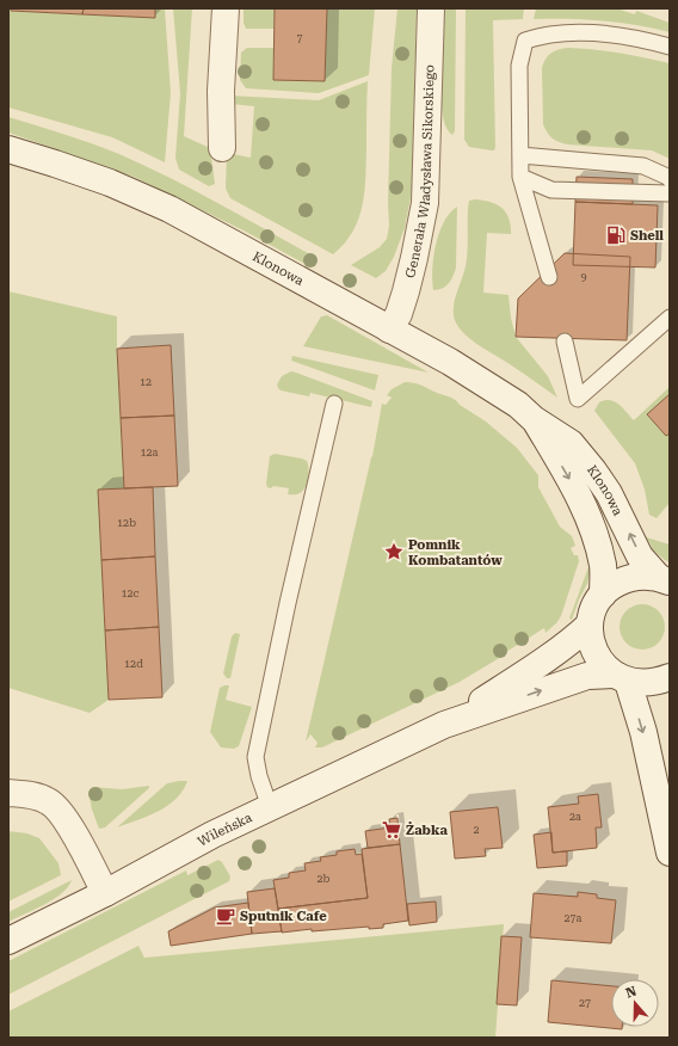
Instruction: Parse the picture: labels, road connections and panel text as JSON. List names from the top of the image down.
{
  "streets": {
    "street": ["Generała Władysława Sikorskiego", "Klonowa", "Wileńska"]
  },
  "crossings": [
    ["Generała Władysława Sikorskiego", "Klonowa"]
  ],
  "places": {
    "fuel station": ["Shell"],
    "place": ["Pomnik Kombatantów"],
    "supermarket": ["Żabka"],
    "cafe": ["Sputnik Cafe"]
  },
  "house_numbers": [
    "7",
    "9",
    "12",
    "12a",
    "12b",
    "12c",
    "12d",
    "2a",
    "2",
    "2b",
    "27a",
    "27"
  ],
  "north": "top"
}
